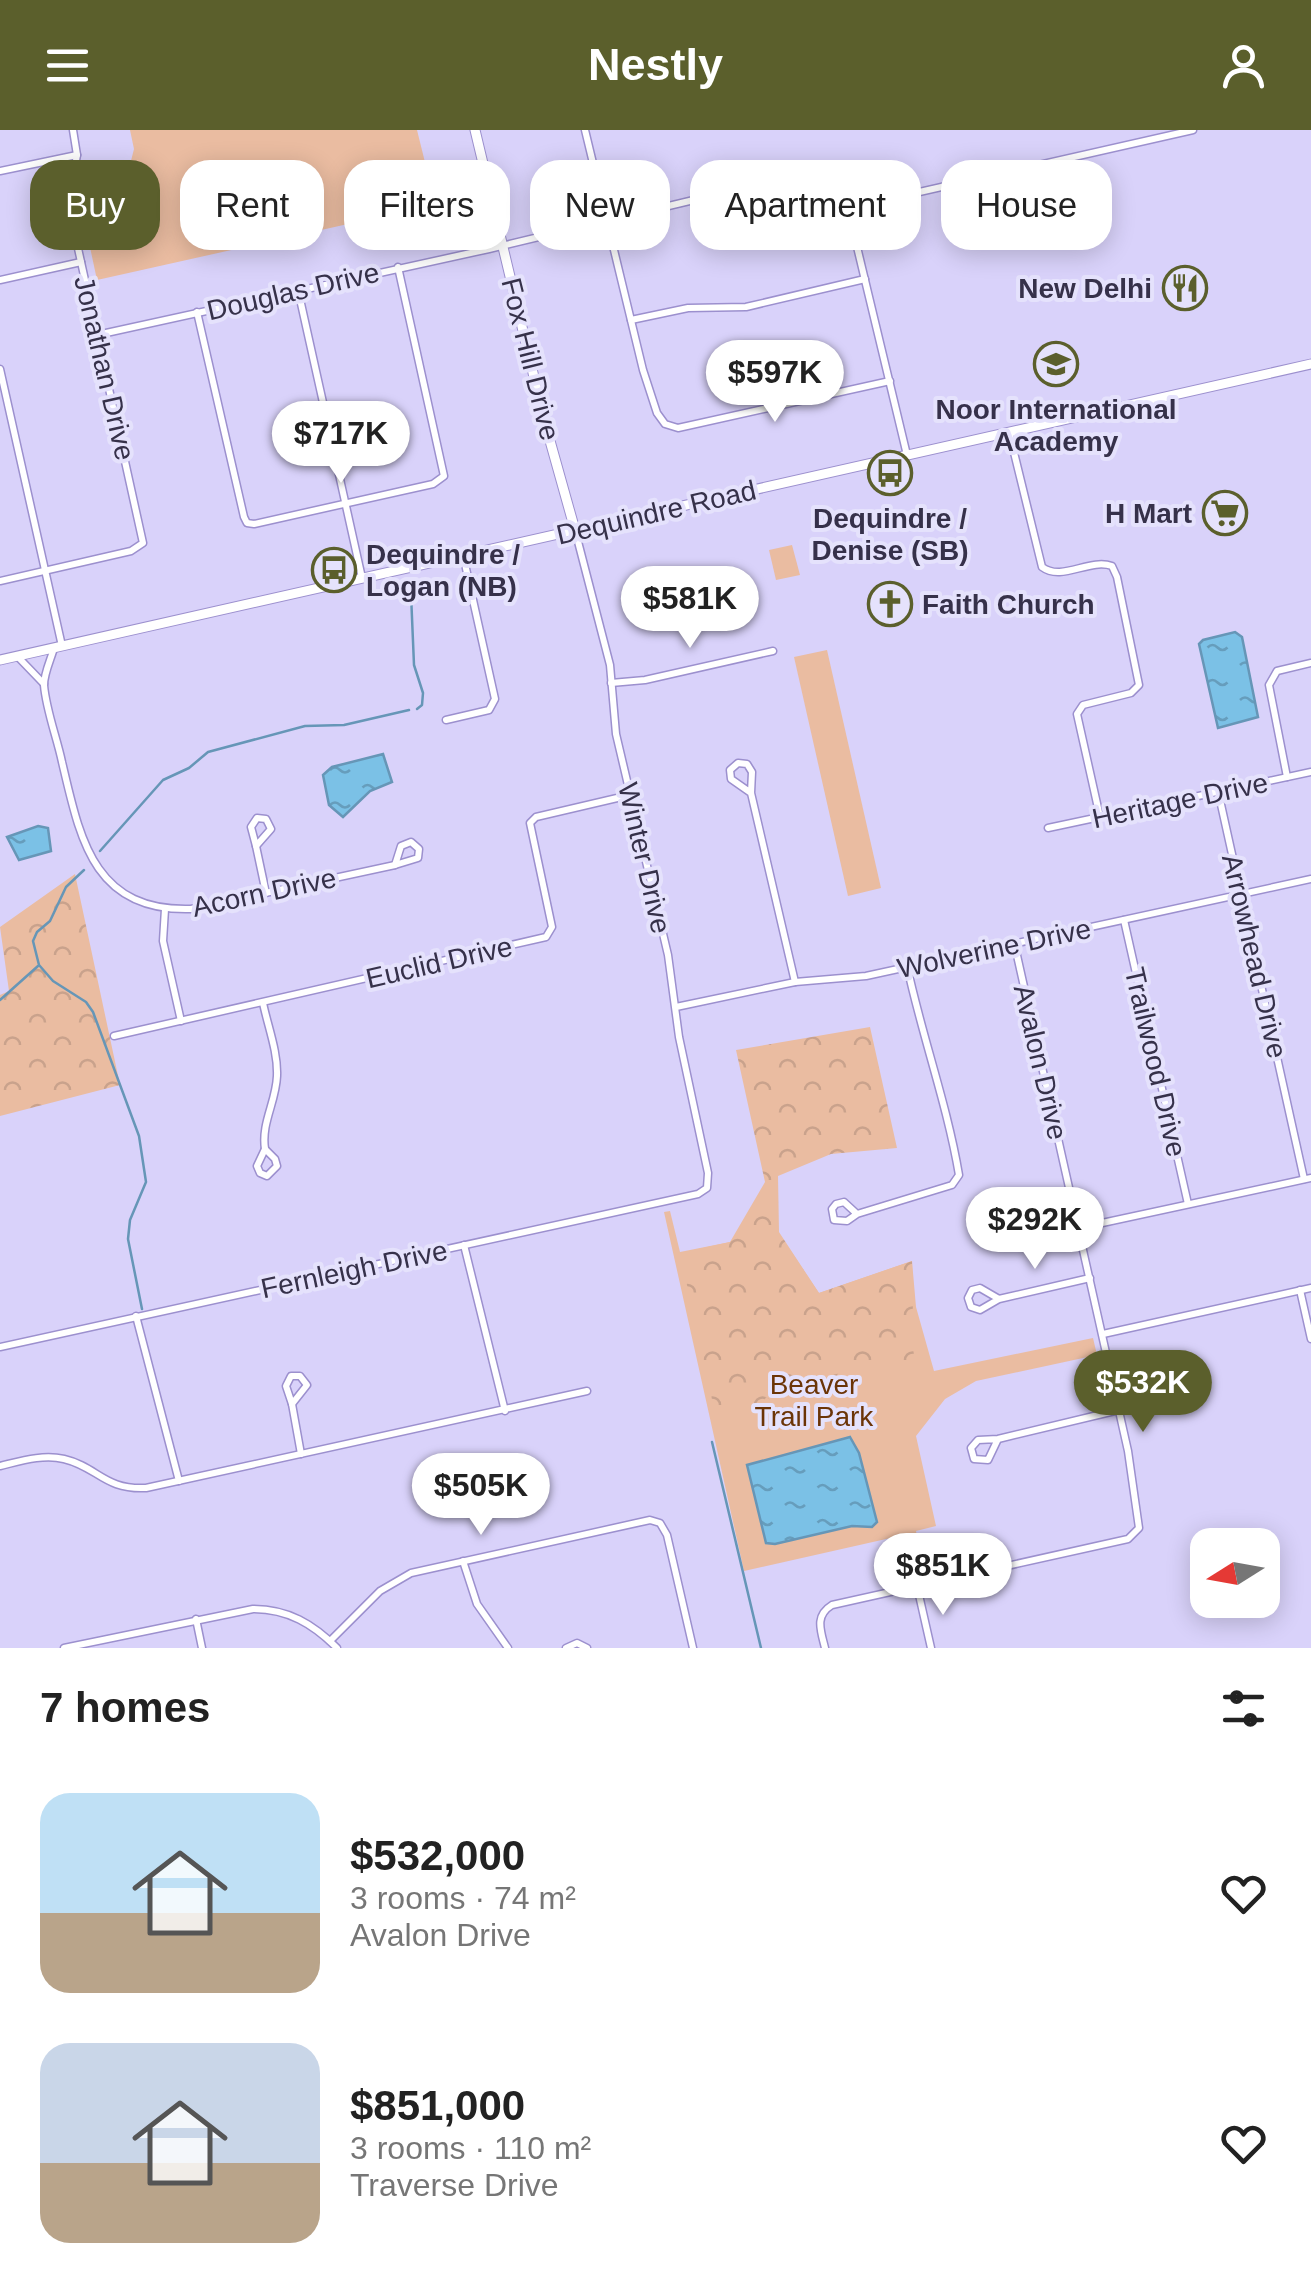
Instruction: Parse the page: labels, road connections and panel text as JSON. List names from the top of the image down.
{
  "streets": {
    "main road": ["Fox Hill Drive", "Dequindre Road"],
    "street": [
      "Douglas Drive",
      "Jonathan Drive",
      "Heritage Drive",
      "Winter Drive",
      "Acorn Drive",
      "Wolverine Drive",
      "Arrowhead Drive",
      "Euclid Drive",
      "Avalon Drive",
      "Trailwood Drive",
      "Fernleigh Drive"
    ]
  },
  "crossings": [
    ["Douglas Drive", "Jonathan Drive"],
    ["Fox Hill Drive", "Dequindre Road"],
    ["Fox Hill Drive", "Winter Drive"],
    ["Dequindre Road", "Winter Drive"],
    ["Dequindre Road", "Acorn Drive"],
    ["Heritage Drive", "Arrowhead Drive"],
    ["Winter Drive", "Wolverine Drive"],
    ["Winter Drive", "Euclid Drive"],
    ["Winter Drive", "Fernleigh Drive"],
    ["Wolverine Drive", "Arrowhead Drive"],
    ["Wolverine Drive", "Avalon Drive"],
    ["Wolverine Drive", "Trailwood Drive"]
  ],
  "parks": ["Beaver Trail Park"],
  "places": {
    "restaurant": ["New Delhi"],
    "school or university": ["Noor International Academy"],
    "bus stop": ["Dequindre / Denise (SB)", "Dequindre / Logan (NB)"],
    "supermarket": ["H Mart"],
    "church": ["Faith Church"]
  },
  "north": "left",
  "page": {
    "header": "Nestly",
    "chip": [
      "Buy",
      "Rent",
      "Filters",
      "New",
      "Apartment",
      "House"
    ],
    "price": [
      "$597K",
      "$717K",
      "$581K",
      "$292K",
      "$532K",
      "$505K",
      "$851K"
    ],
    "heading": "7 homes",
    "list": [
      {
        "name": "$532,000",
        "note": "3 rooms · 74 m² · Avalon Drive"
      },
      {
        "name": "$851,000",
        "note": "3 rooms · 110 m² · Traverse Drive"
      }
    ]
  }
}
